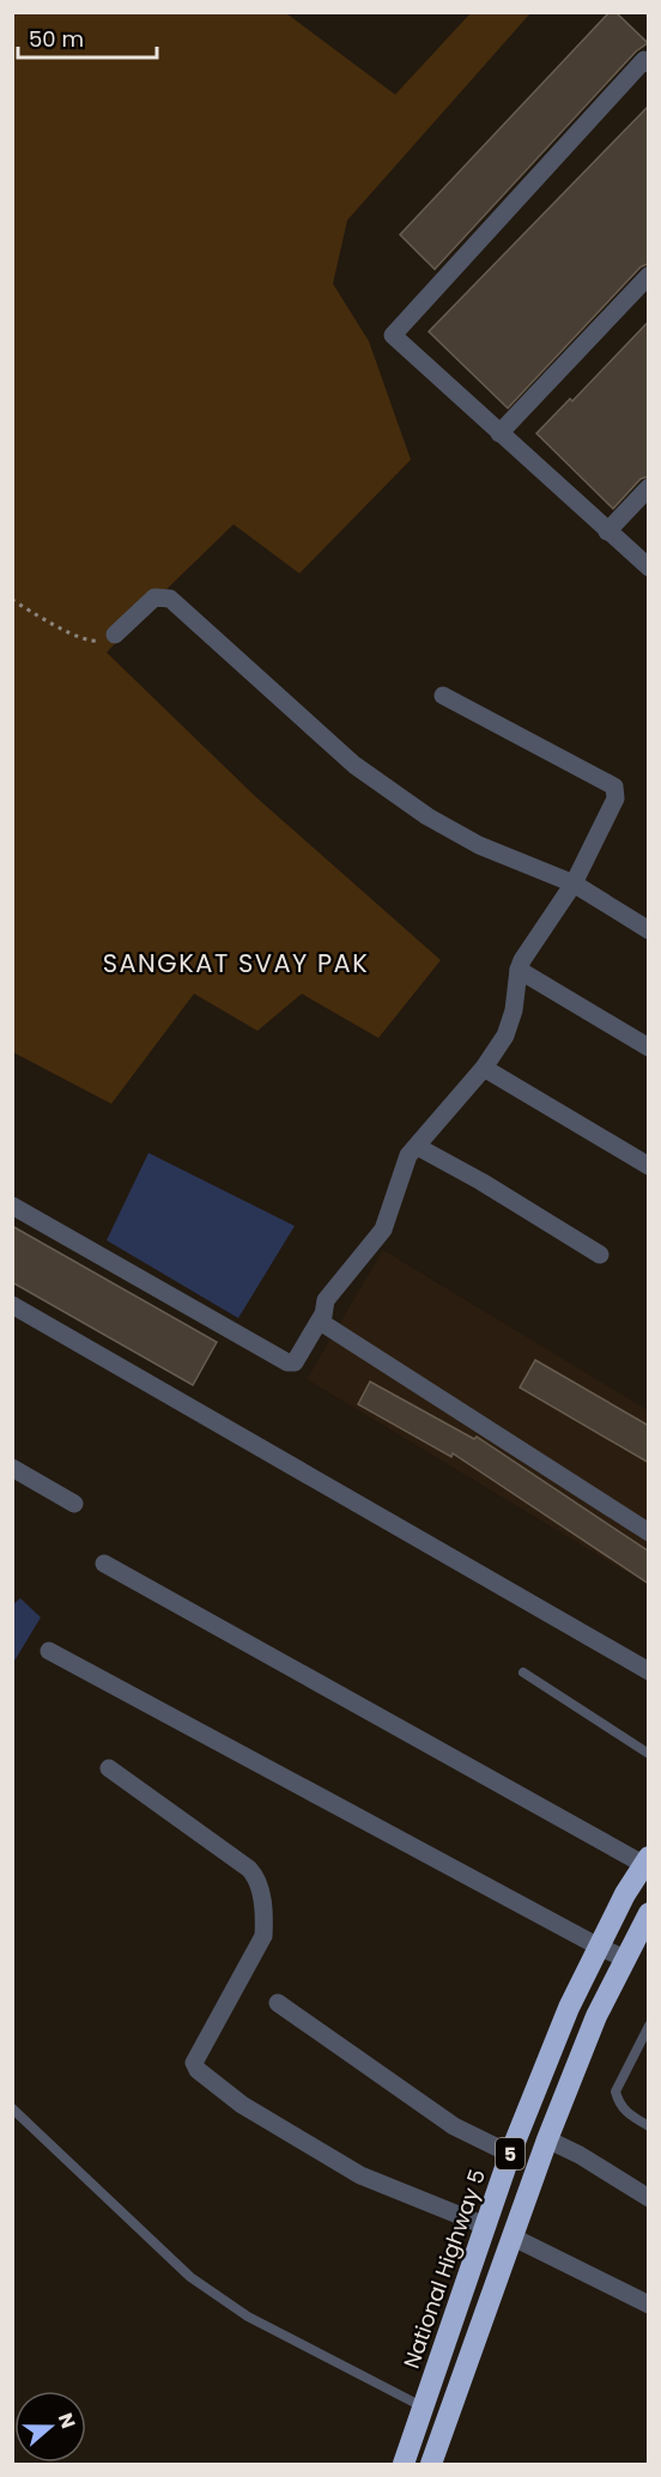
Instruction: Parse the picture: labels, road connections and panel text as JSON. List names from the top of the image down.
{
  "streets": {
    "highway": ["5", "National Highway 5"]
  },
  "districts": ["SANGKAT SVAY PAK"],
  "scale_bar": "50 m",
  "north": "right"
}
